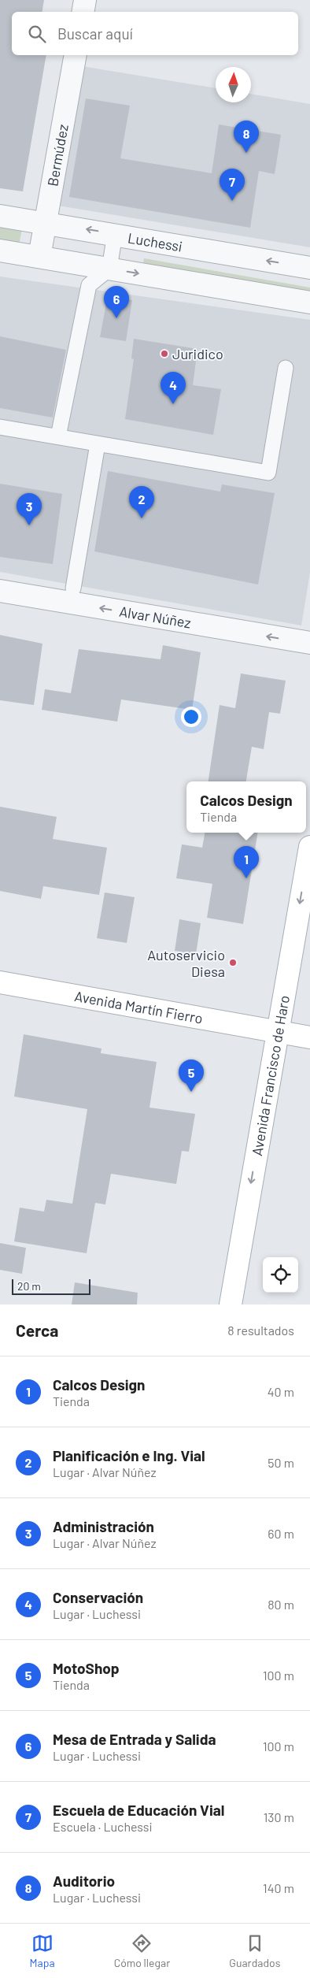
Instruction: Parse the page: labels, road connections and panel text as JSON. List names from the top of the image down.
{
  "streets": {
    "main road": ["Avenida Martín Fierro", "Avenida Francisco de Haro"],
    "street": ["Bermúdez", "Luchessi", "Alvar Núñez"]
  },
  "crossings": [
    ["Bermúdez", "Luchessi"],
    ["Avenida Martín Fierro", "Avenida Francisco de Haro"]
  ],
  "one_way": ["Alvar Núñez", "Avenida Francisco de Haro"],
  "places": ["Juridico", "Autoservicio Diesa"],
  "scale_bar": "20 m",
  "north": "top",
  "page": {
    "search": "Buscar aquí",
    "pins": [
      "8",
      "7",
      "6",
      "4",
      "2",
      "3",
      "1",
      "5"
    ],
    "popup": ["Calcos Design", "Tienda"],
    "scale": "20 m",
    "heading": ["Cerca", "8 resultados"],
    "list": [
      {
        "mark": "1",
        "name": "Calcos Design",
        "note": "Tienda",
        "value": "40 m"
      },
      {
        "mark": "2",
        "name": "Planificación e Ing. Vial",
        "note": "Lugar · Alvar Núñez",
        "value": "50 m"
      },
      {
        "mark": "3",
        "name": "Administración",
        "note": "Lugar · Alvar Núñez",
        "value": "60 m"
      },
      {
        "mark": "4",
        "name": "Conservación",
        "note": "Lugar · Luchessi",
        "value": "80 m"
      },
      {
        "mark": "5",
        "name": "MotoShop",
        "note": "Tienda",
        "value": "100 m"
      },
      {
        "mark": "6",
        "name": "Mesa de Entrada y Salida",
        "note": "Lugar · Luchessi",
        "value": "100 m"
      },
      {
        "mark": "7",
        "name": "Escuela de Educación Vial",
        "note": "Escuela · Luchessi",
        "value": "130 m"
      },
      {
        "mark": "8",
        "name": "Auditorio",
        "note": "Lugar · Luchessi",
        "value": "140 m"
      }
    ],
    "nav": ["Mapa", "Cómo llegar", "Guardados"]
  }
}
